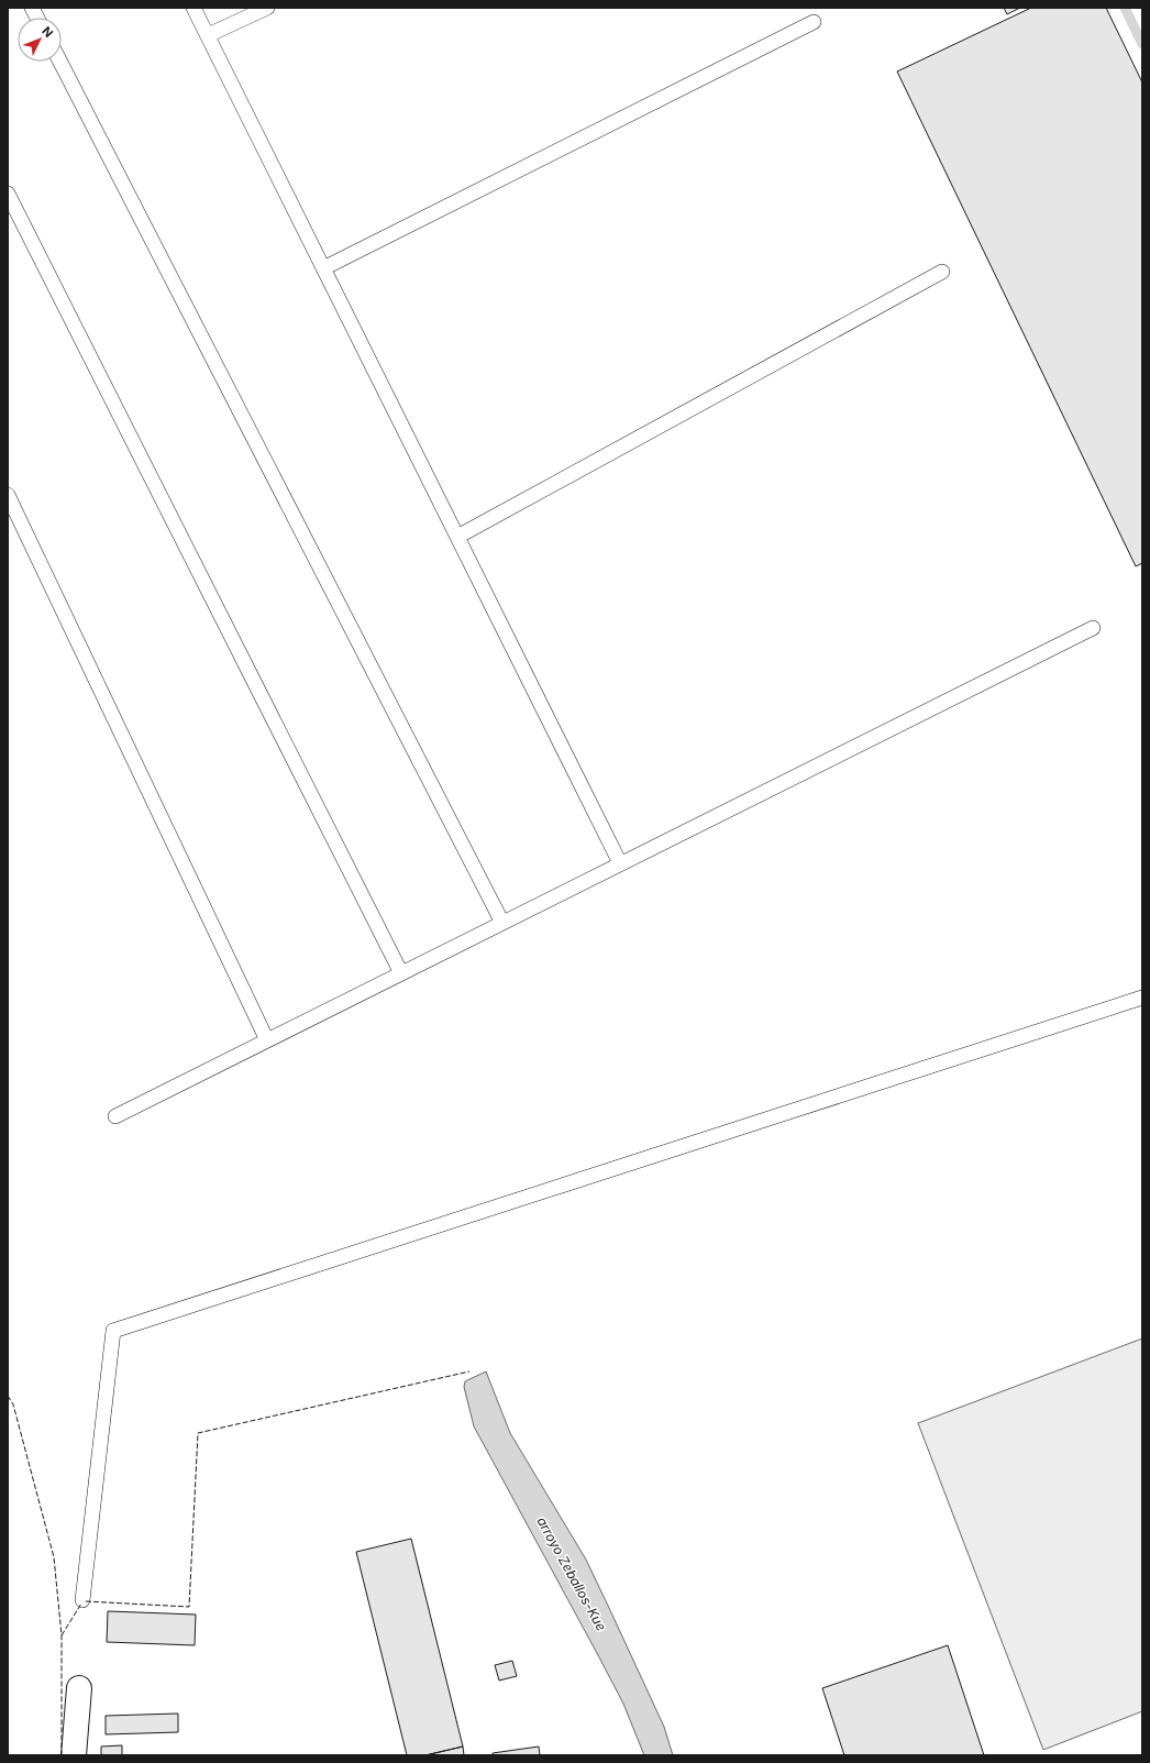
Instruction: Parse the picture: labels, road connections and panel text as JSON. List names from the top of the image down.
{
  "water": ["arroyo Zeballos-Kue"],
  "north": "top right"
}
